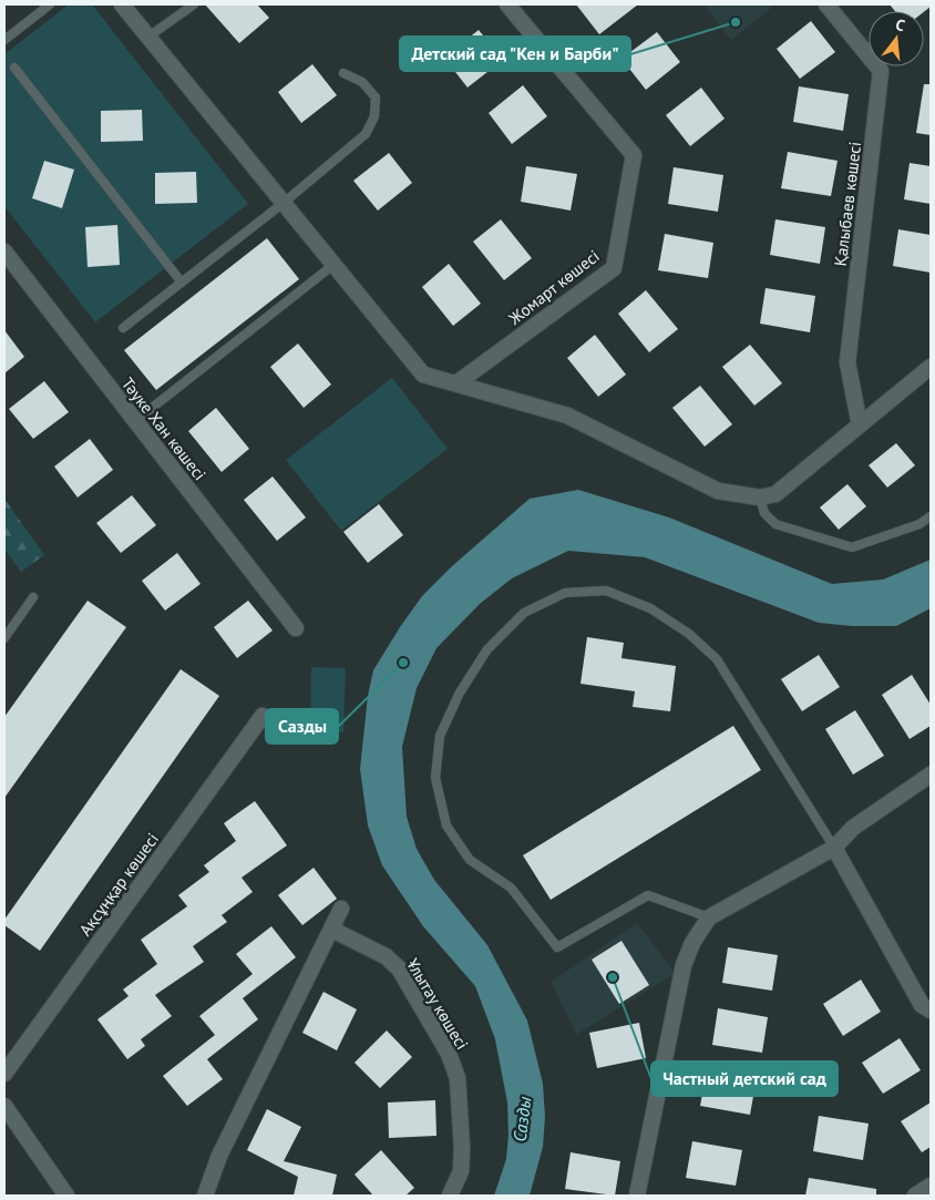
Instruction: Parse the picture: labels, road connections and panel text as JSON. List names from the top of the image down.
{
  "streets": {
    "street": [
      "Қалыбаев көшесі",
      "Жомарт көшесі",
      "Тәуке Хан көшесі",
      "Ақсұңқар көшесі",
      "Ұлытау көшесі"
    ]
  },
  "water": ["Сазды"],
  "places": ["Детский сад \"Кен и Барби\"", "Сазды", "Частный детский сад"],
  "north": "top"
}
